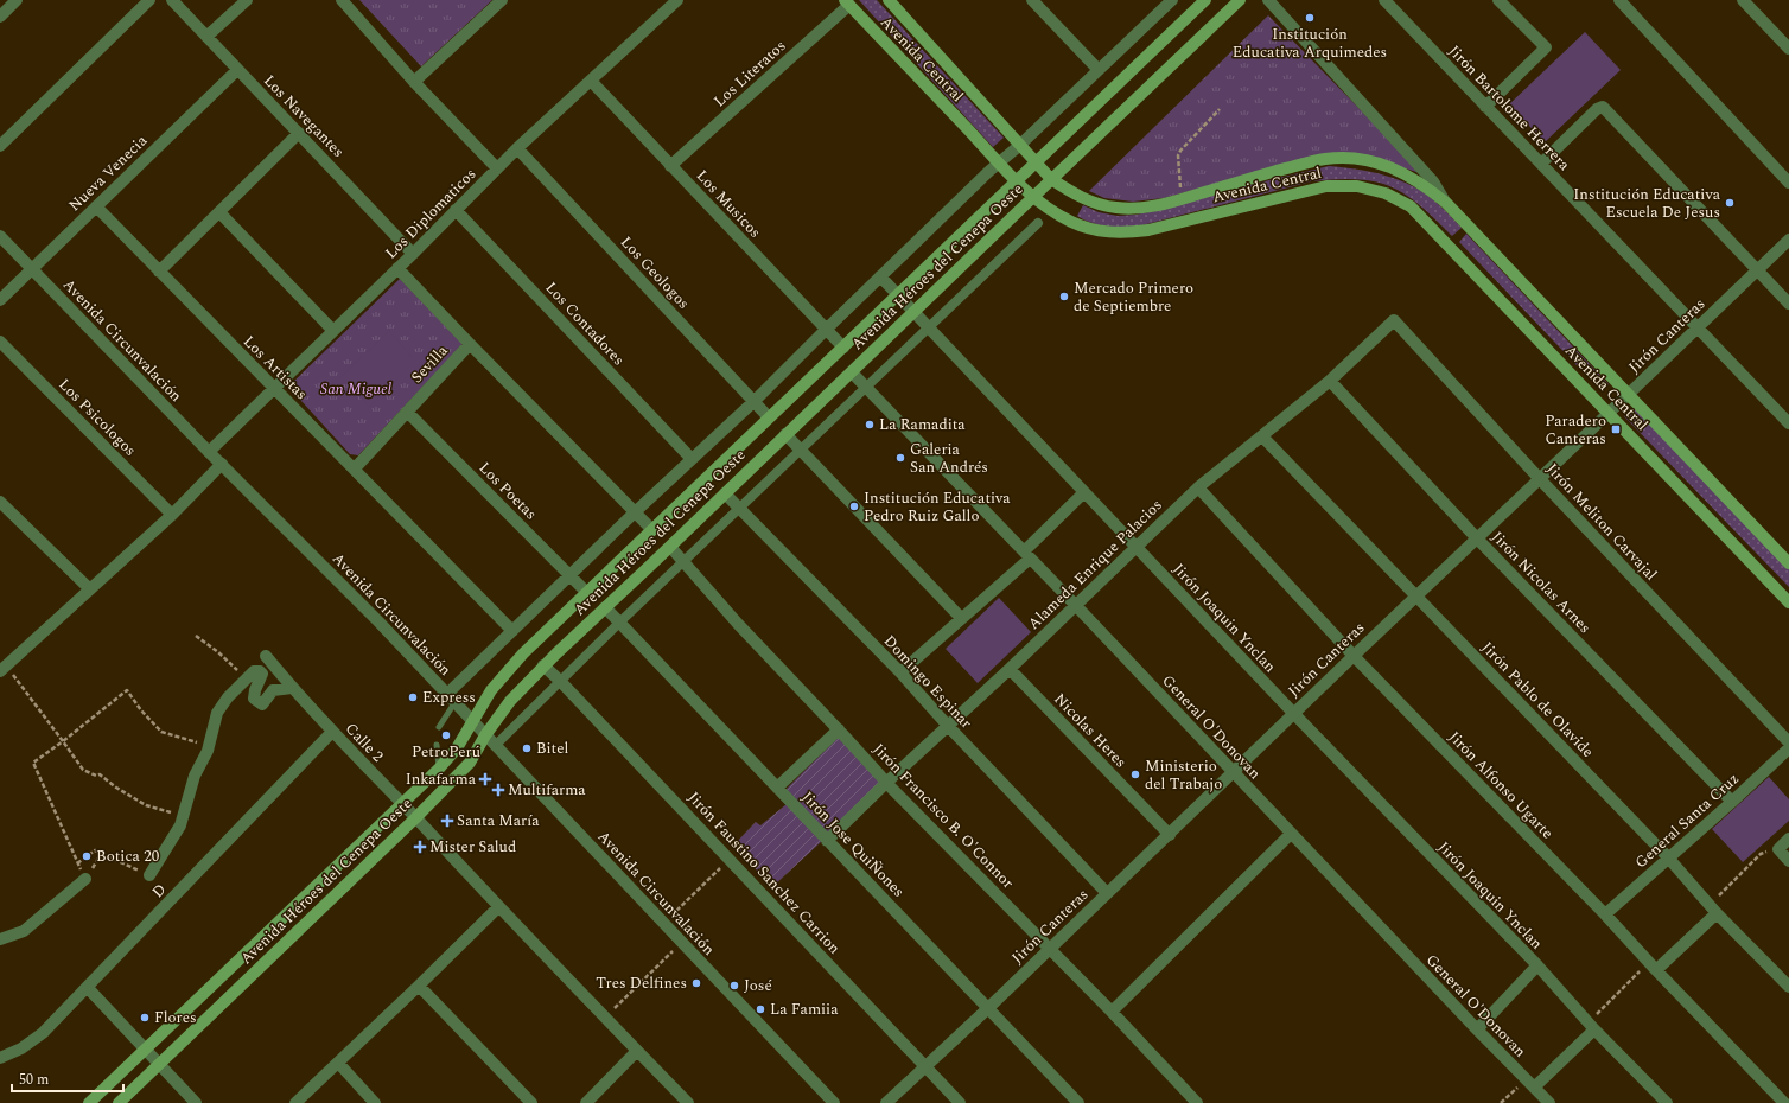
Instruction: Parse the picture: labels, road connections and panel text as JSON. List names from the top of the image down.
{
  "streets": {
    "main road": ["Avenida Central", "Avenida Héroes del Cenepa Oeste"],
    "street": [
      "Los Literatos",
      "Jirón Bartolome Herrera",
      "Los Navegantes",
      "Nueva Venecia",
      "Los Musicos",
      "Los Diplomaticos",
      "Los Geologos",
      "Los Contadores",
      "Jirón Canteras",
      "Avenida Circunvalación",
      "Sevilla",
      "Los Artistas",
      "Los Psicologos",
      "Los Poetas",
      "Jirón Meliton Carvajal",
      "Alameda Enrique Palacios",
      "Jirón Nicolas Arnes",
      "Jirón Joaquin Ynclan",
      "Domingo Espinar",
      "Jirón Pablo de Olavide",
      "General O'Donovan",
      "Nicolas Heres",
      "Calle 2",
      "Jirón Alfonso Ugarte",
      "Jirón Francisco B. O'Connor",
      "General Santa Cruz",
      "Jirón Jose QuiÑones",
      "Jirón Faustino Sanchez Carrion",
      "D"
    ]
  },
  "crossings": [
    ["Avenida Central", "Los Literatos"],
    ["Avenida Central", "Avenida Héroes del Cenepa Oeste"],
    ["Avenida Central", "Jirón Canteras"],
    ["Los Literatos", "Los Musicos"],
    ["Jirón Bartolome Herrera", "Jirón Canteras"],
    ["Los Navegantes", "Nueva Venecia"],
    ["Los Navegantes", "Los Diplomaticos"],
    ["Nueva Venecia", "Avenida Circunvalación"],
    ["Nueva Venecia", "Los Artistas"],
    ["Los Musicos", "Los Diplomaticos"],
    ["Los Musicos", "Avenida Héroes del Cenepa Oeste"],
    ["Los Diplomaticos", "Los Geologos"],
    ["Los Diplomaticos", "Los Contadores"],
    ["Los Diplomaticos", "Avenida Circunvalación"],
    ["Los Diplomaticos", "Los Artistas"],
    ["Avenida Héroes del Cenepa Oeste", "Los Geologos"],
    ["Avenida Héroes del Cenepa Oeste", "Avenida Circunvalación"],
    ["Avenida Héroes del Cenepa Oeste", "Los Poetas"],
    ["Avenida Héroes del Cenepa Oeste", "Jirón Joaquin Ynclan"],
    ["Avenida Héroes del Cenepa Oeste", "Domingo Espinar"],
    ["Avenida Héroes del Cenepa Oeste", "General O'Donovan"],
    ["Avenida Héroes del Cenepa Oeste", "Calle 2"],
    ["Avenida Héroes del Cenepa Oeste", "Jirón Francisco B. O'Connor"],
    ["Avenida Héroes del Cenepa Oeste", "Jirón Jose QuiÑones"],
    ["Avenida Héroes del Cenepa Oeste", "Jirón Faustino Sanchez Carrion"],
    ["Jirón Canteras", "Jirón Meliton Carvajal"],
    ["Jirón Canteras", "Jirón Nicolas Arnes"],
    ["Jirón Canteras", "Jirón Joaquin Ynclan"],
    ["Jirón Canteras", "Domingo Espinar"],
    ["Jirón Canteras", "Jirón Pablo de Olavide"],
    ["Jirón Canteras", "General O'Donovan"],
    ["Jirón Canteras", "Nicolas Heres"],
    ["Jirón Canteras", "Jirón Alfonso Ugarte"],
    ["Jirón Canteras", "Jirón Francisco B. O'Connor"],
    ["Jirón Canteras", "Jirón Jose QuiÑones"],
    ["Jirón Canteras", "Jirón Faustino Sanchez Carrion"],
    ["Sevilla", "Los Artistas"],
    ["Sevilla", "Los Poetas"],
    ["Jirón Meliton Carvajal", "Alameda Enrique Palacios"],
    ["Alameda Enrique Palacios", "Jirón Nicolas Arnes"],
    ["Alameda Enrique Palacios", "Jirón Joaquin Ynclan"],
    ["Alameda Enrique Palacios", "Domingo Espinar"],
    ["Alameda Enrique Palacios", "Jirón Pablo de Olavide"],
    ["Alameda Enrique Palacios", "General O'Donovan"],
    ["Alameda Enrique Palacios", "Nicolas Heres"],
    ["Alameda Enrique Palacios", "Jirón Alfonso Ugarte"],
    ["Alameda Enrique Palacios", "Jirón Francisco B. O'Connor"],
    ["Alameda Enrique Palacios", "Jirón Jose QuiÑones"],
    ["Jirón Nicolas Arnes", "General Santa Cruz"],
    ["Jirón Pablo de Olavide", "General Santa Cruz"],
    ["Calle 2", "D"],
    ["Jirón Alfonso Ugarte", "General Santa Cruz"]
  ],
  "parks": ["San Miguel"],
  "places": {
    "other": [
      "Institución Educativa Arquimedes",
      "Institución Educativa Escuela De Jesus",
      "Mercado Primero de Septiembre",
      "La Ramadita",
      "Galeria San Andrés",
      "Institución Educativa Pedro Ruiz Gallo",
      "Express",
      "PetroPerú",
      "Bitel",
      "Ministerio del Trabajo",
      "Botica 20",
      "Tres Delfines",
      "José",
      "La Famiia",
      "Flores"
    ],
    "transit": ["Paradero Canteras"],
    "health": [
      "Inkafarma",
      "Multifarma",
      "Santa María",
      "Mister Salud"
    ]
  },
  "scale_bar": "50 m"
}
